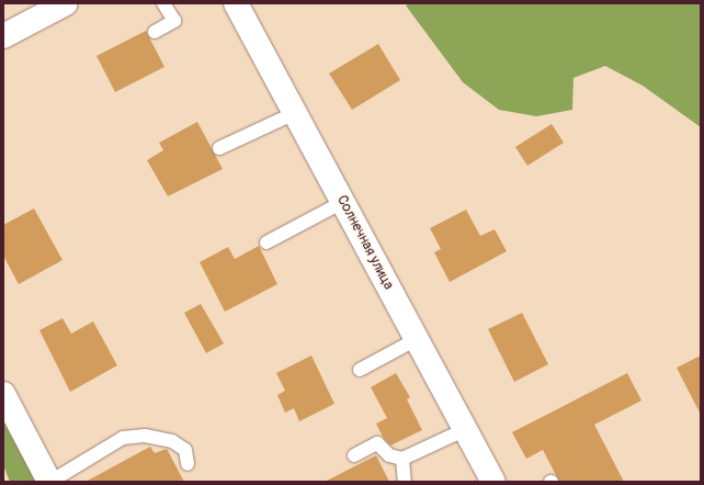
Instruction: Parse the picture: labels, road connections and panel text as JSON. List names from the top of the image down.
{
  "streets": {
    "street": ["Солнечная улица"]
  }
}
